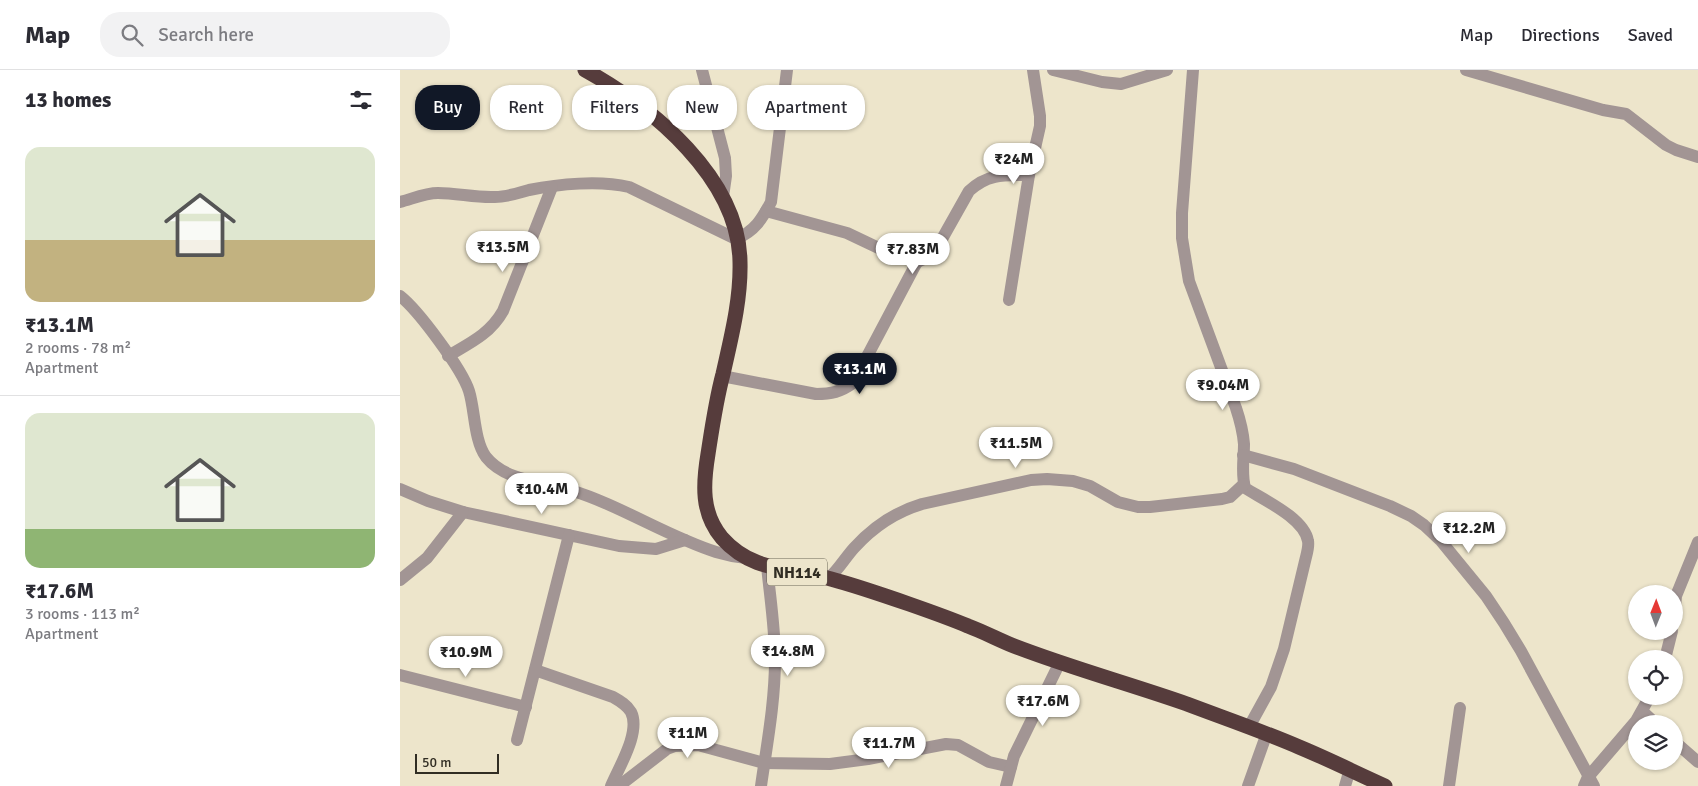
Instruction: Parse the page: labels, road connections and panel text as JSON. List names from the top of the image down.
{
  "streets": {
    "highway": ["NH114"]
  },
  "scale_bar": "50 m",
  "north": "top",
  "page": {
    "header": "Map",
    "search": "Search here",
    "nav": ["Map", "Directions", "Saved"],
    "heading": "13 homes",
    "chip": [
      "Buy",
      "Rent",
      "Filters",
      "New",
      "Apartment"
    ],
    "list": [
      {
        "name": "₹13.1M",
        "note": "2 rooms · 78 m² · Apartment"
      },
      {
        "name": "₹17.6M",
        "note": "3 rooms · 113 m² · Apartment"
      }
    ],
    "price": [
      "₹24M",
      "₹13.5M",
      "₹7.83M",
      "₹13.1M",
      "₹9.04M",
      "₹11.5M",
      "₹10.4M",
      "₹12.2M",
      "₹14.8M",
      "₹10.9M",
      "₹17.6M",
      "₹11M",
      "₹11.7M"
    ],
    "scale": "50 m"
  }
}
